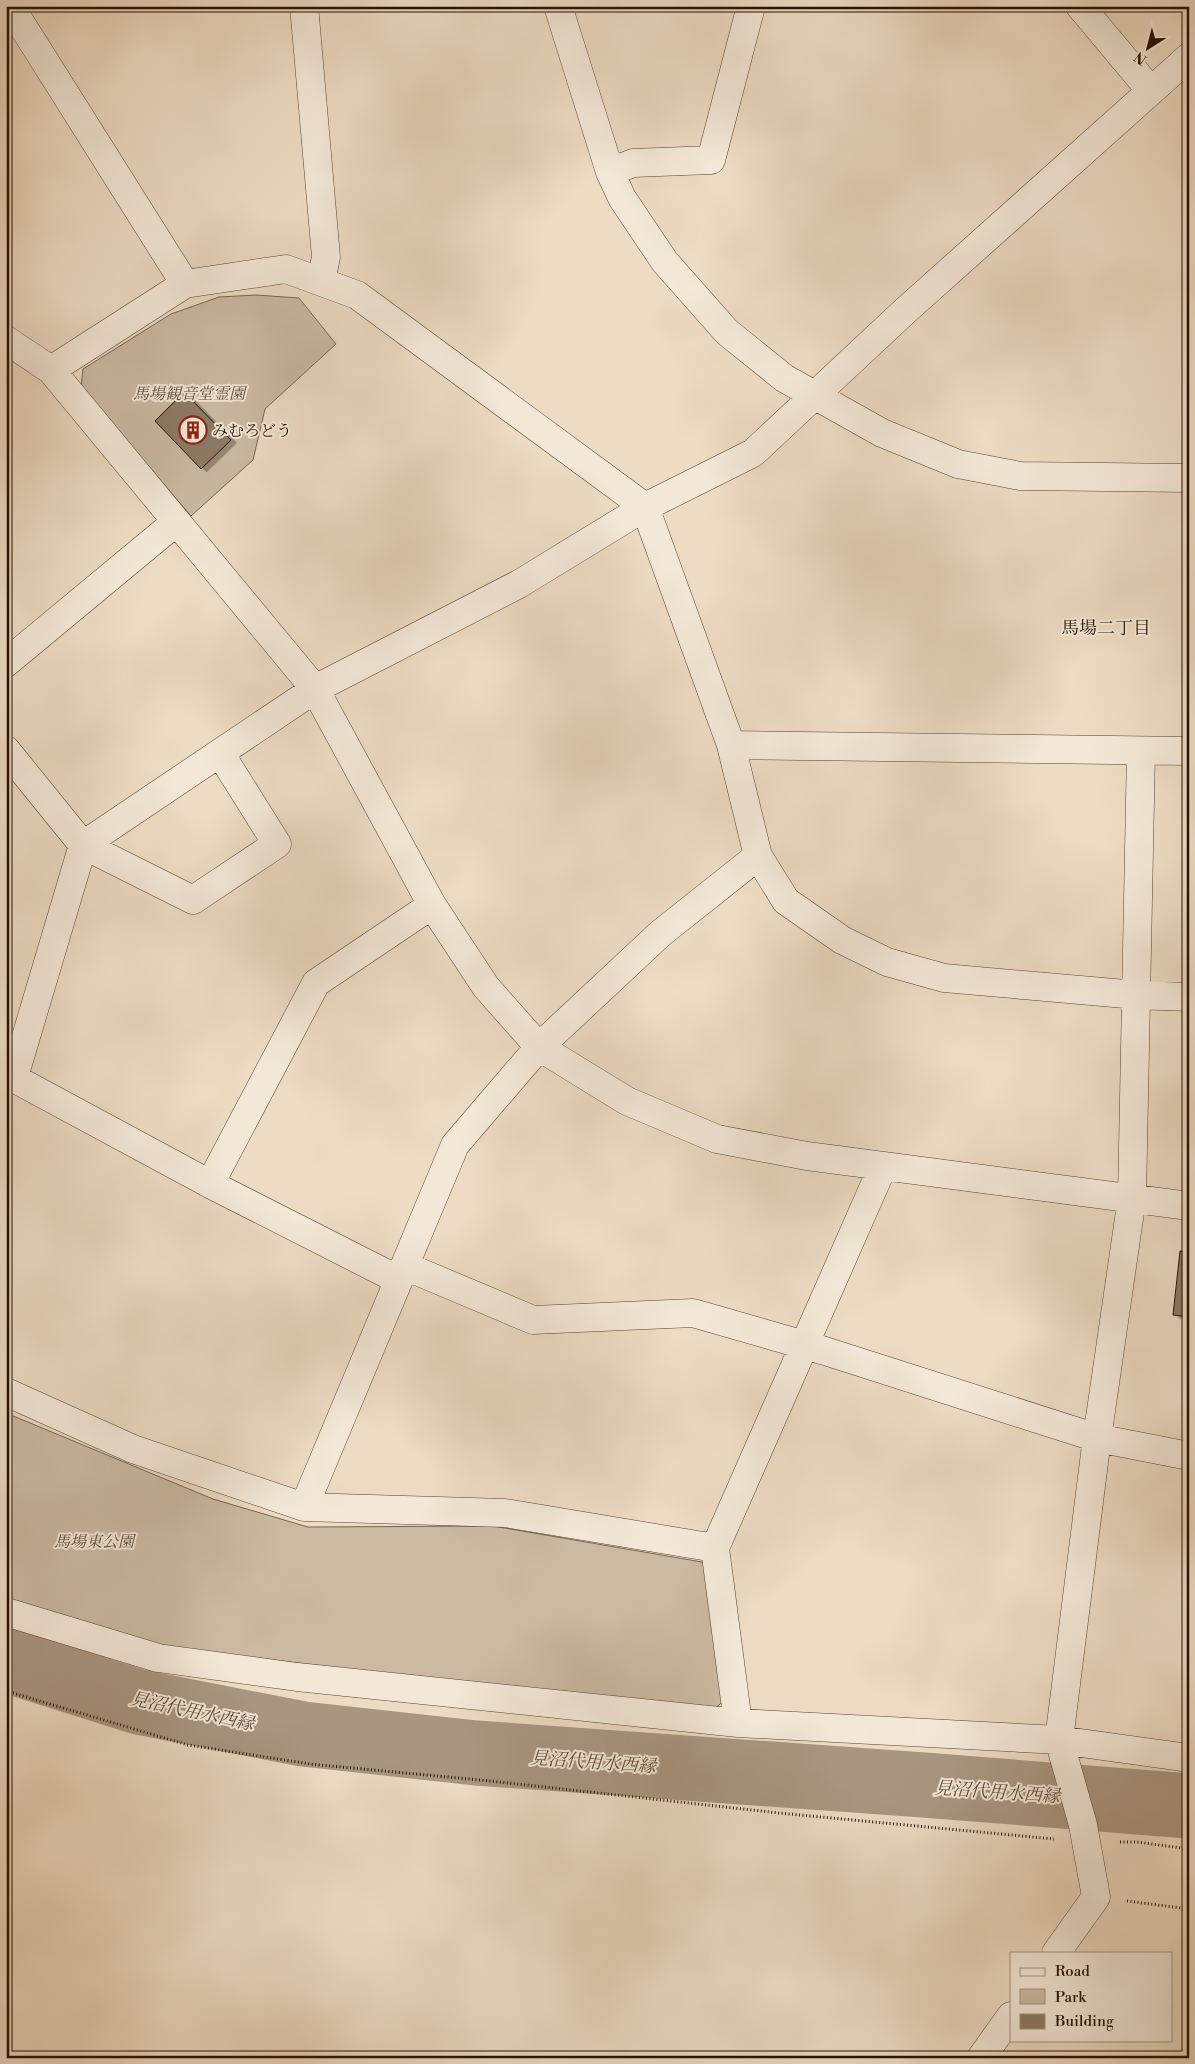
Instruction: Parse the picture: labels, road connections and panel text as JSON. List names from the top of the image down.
{
  "districts": ["馬場二丁目"],
  "water": ["見沼代用水西縁"],
  "parks": ["馬場観音堂霊園", "馬場東公園"],
  "places": {
    "building": ["みむろどう"]
  },
  "legend": ["Road", "Park", "Building"],
  "north": "bottom left"
}
